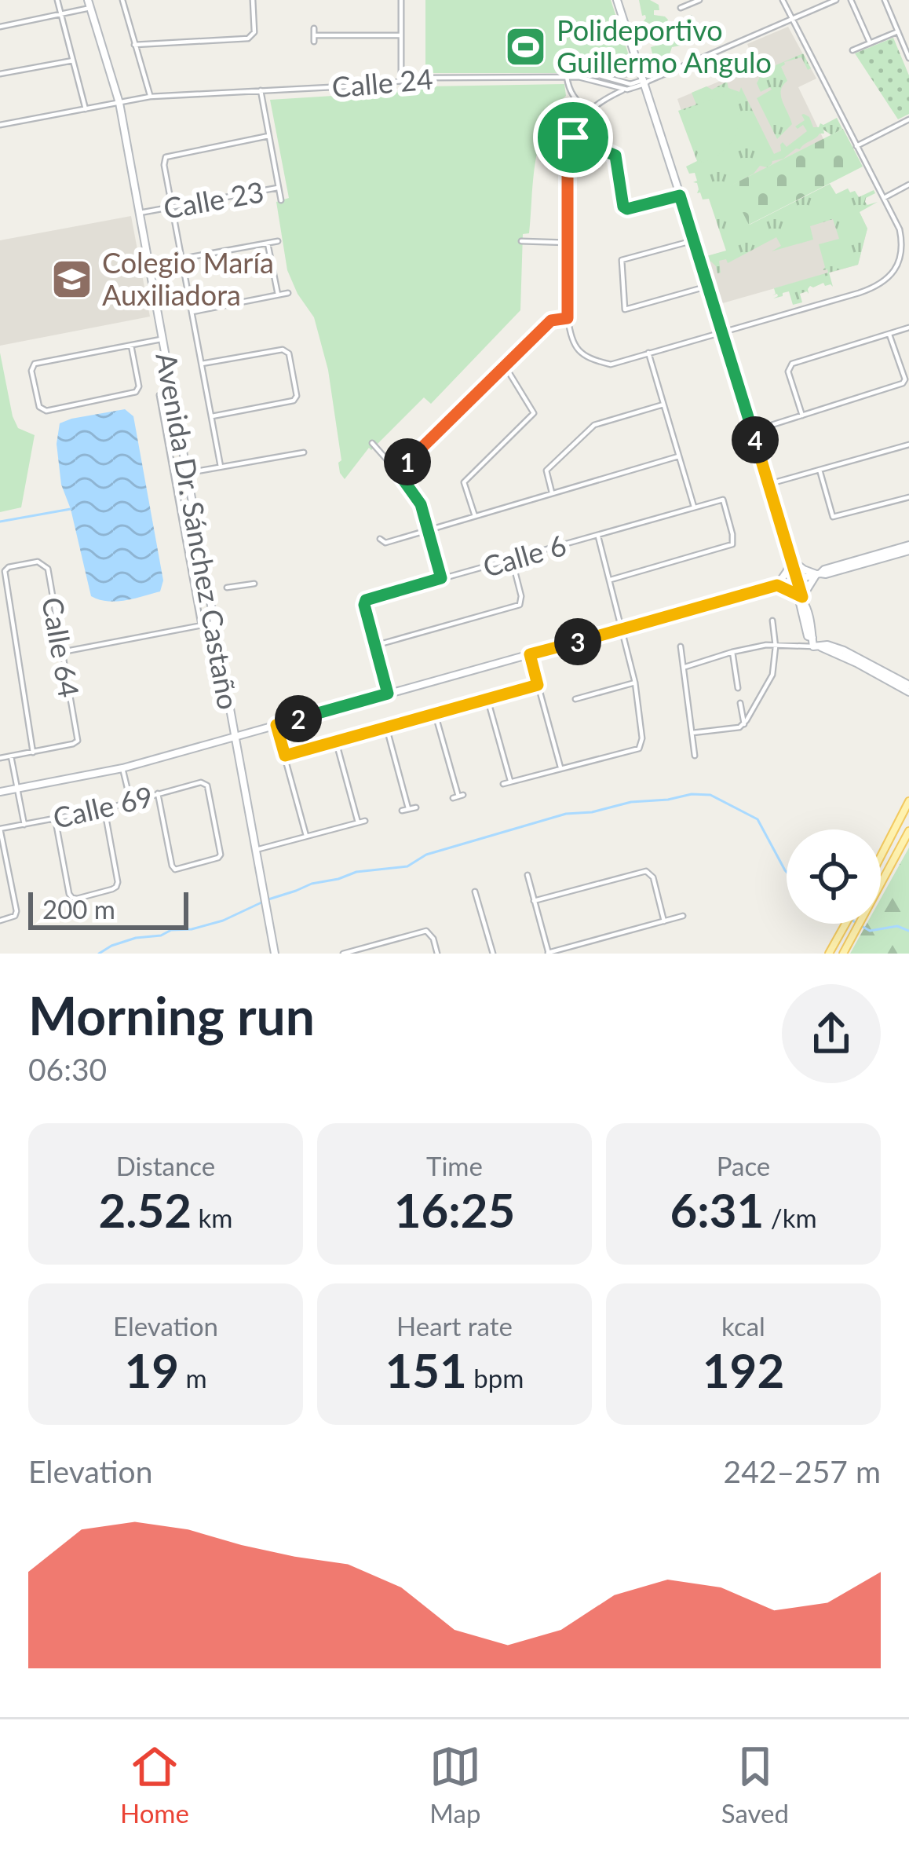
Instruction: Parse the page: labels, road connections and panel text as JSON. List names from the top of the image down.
{
  "streets": {
    "street": [
      "Calle 24",
      "Calle 23",
      "Avenida Dr. Sánchez Castaño",
      "Calle 6",
      "Calle 64",
      "Calle 69"
    ]
  },
  "crossings": [
    ["Calle 24", "Avenida Dr. Sánchez Castaño"],
    ["Calle 23", "Avenida Dr. Sánchez Castaño"]
  ],
  "places": {
    "sports": ["Polideportivo Guillermo Angulo"],
    "school or university": ["Colegio María Auxiliadora"]
  },
  "scale_bar": "200 m",
  "page": {
    "pins": [
      "4",
      "1",
      "3",
      "2"
    ],
    "scale": "200 m",
    "heading": ["Morning run", "06:30"],
    "stats": [
      ["Distance", "2.52 km"],
      ["Time", "16:25"],
      ["Pace", "6:31 /km"],
      ["Elevation", "19 m"],
      ["Heart rate", "151 bpm"],
      ["kcal", "192"]
    ],
    "chart": ["Elevation", "242–257 m"],
    "tabs": ["Home", "Map", "Saved"]
  }
}
